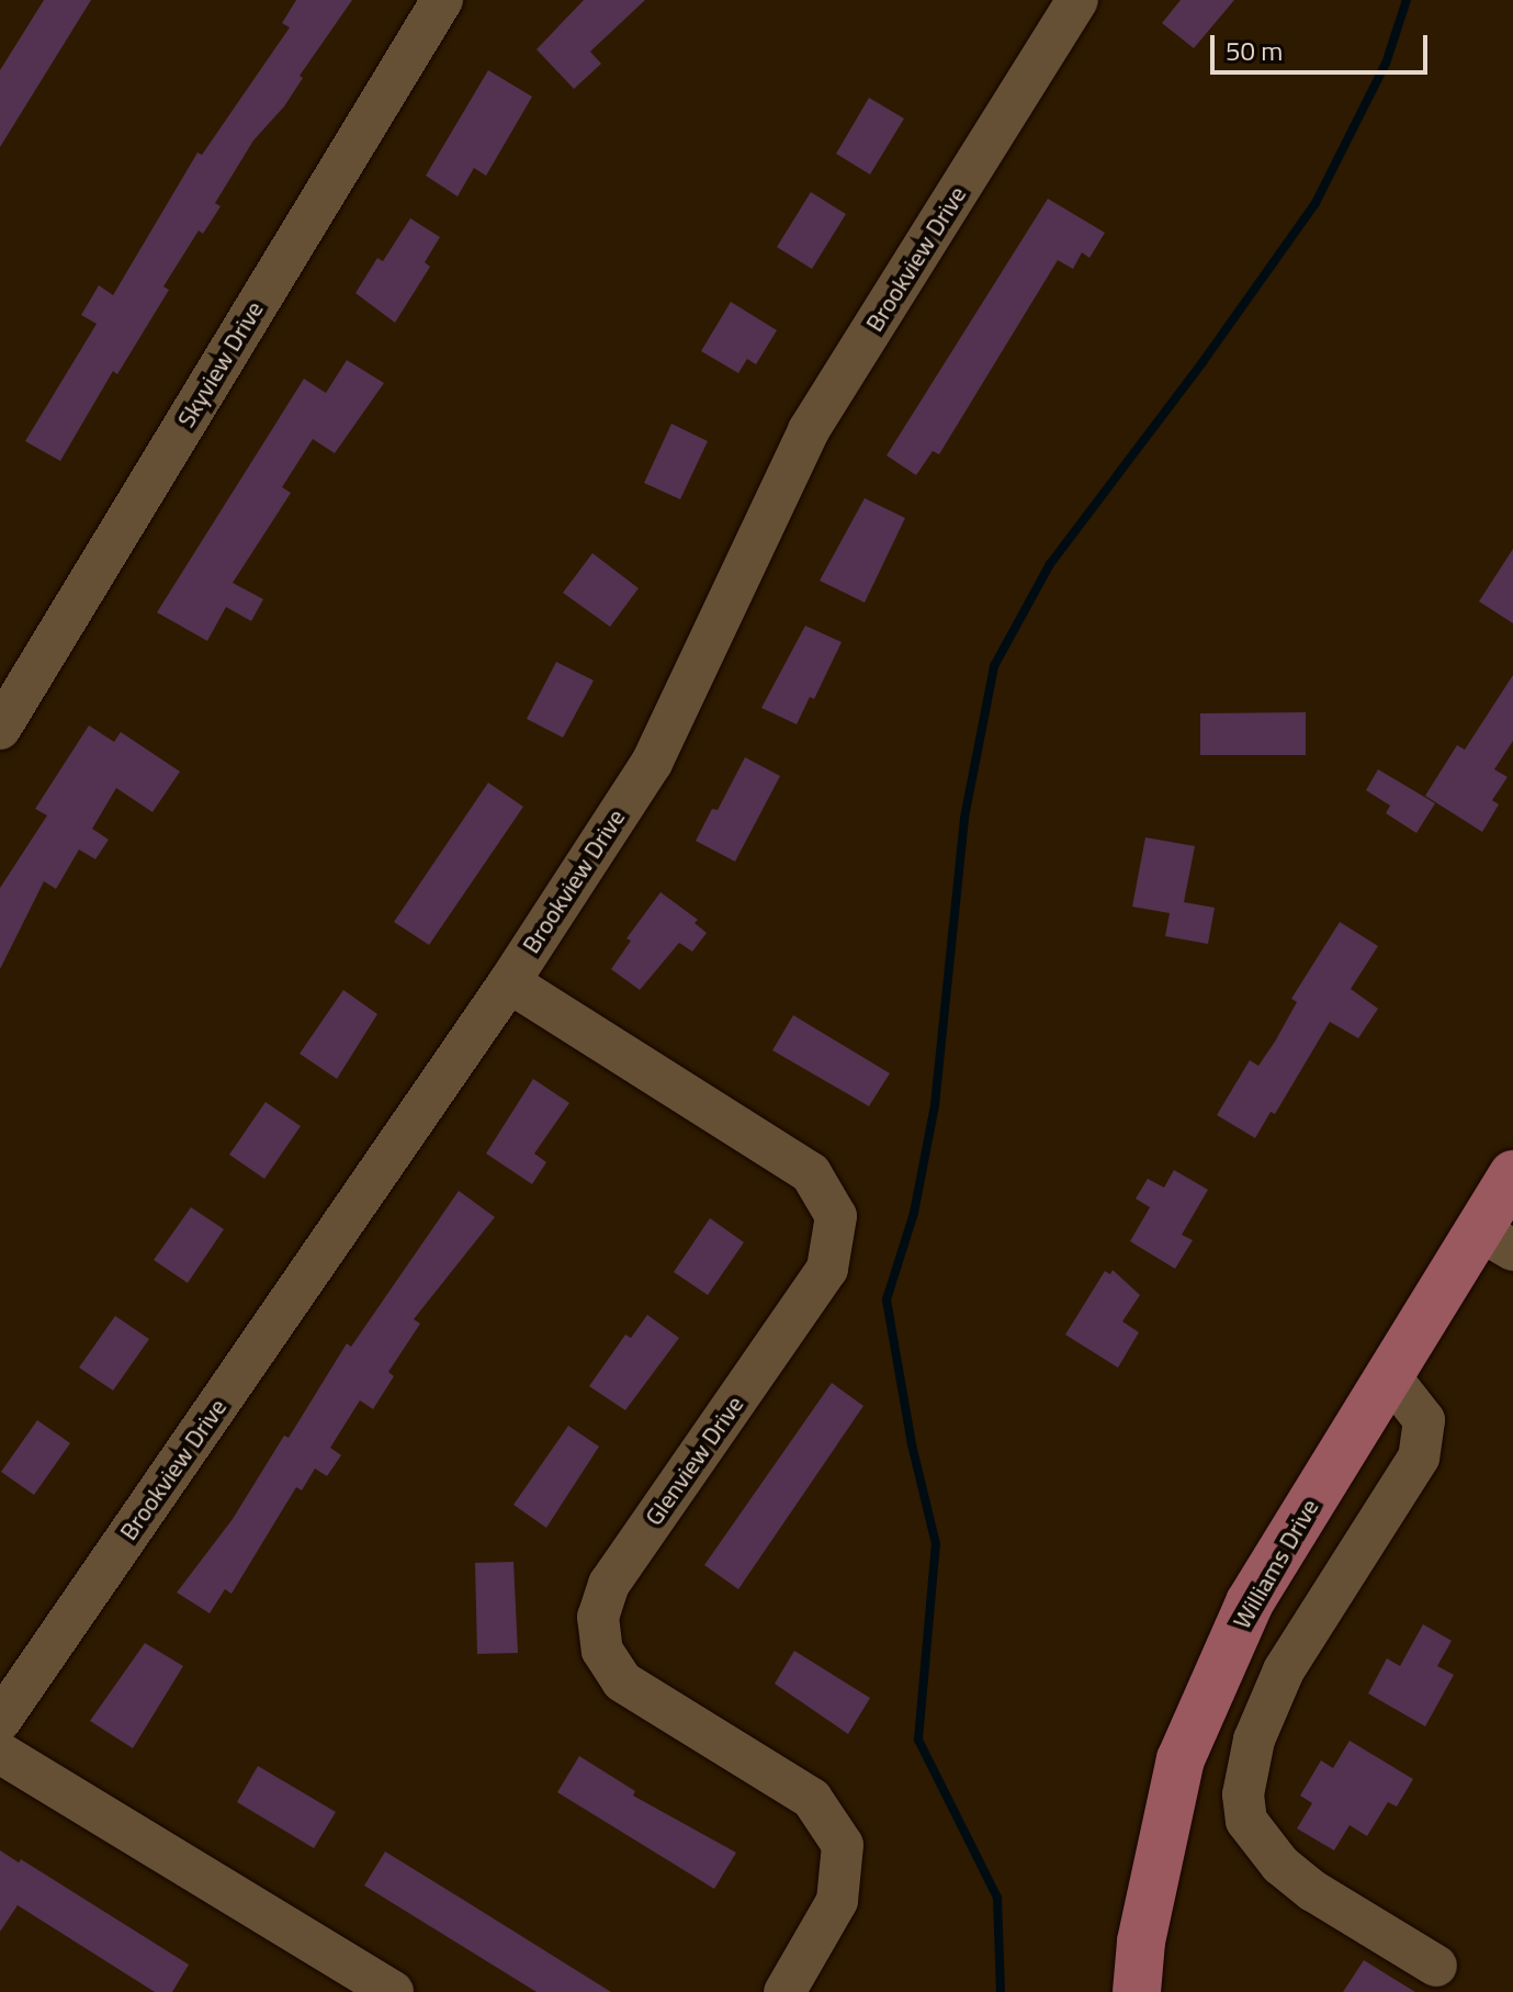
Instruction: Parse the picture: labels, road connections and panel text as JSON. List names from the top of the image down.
{
  "streets": {
    "main road": ["Williams Drive"],
    "street": ["Brookview Drive", "Skyview Drive", "Glenview Drive"]
  },
  "crossings": [
    ["Brookview Drive", "Glenview Drive"]
  ],
  "scale_bar": "50 m"
}
